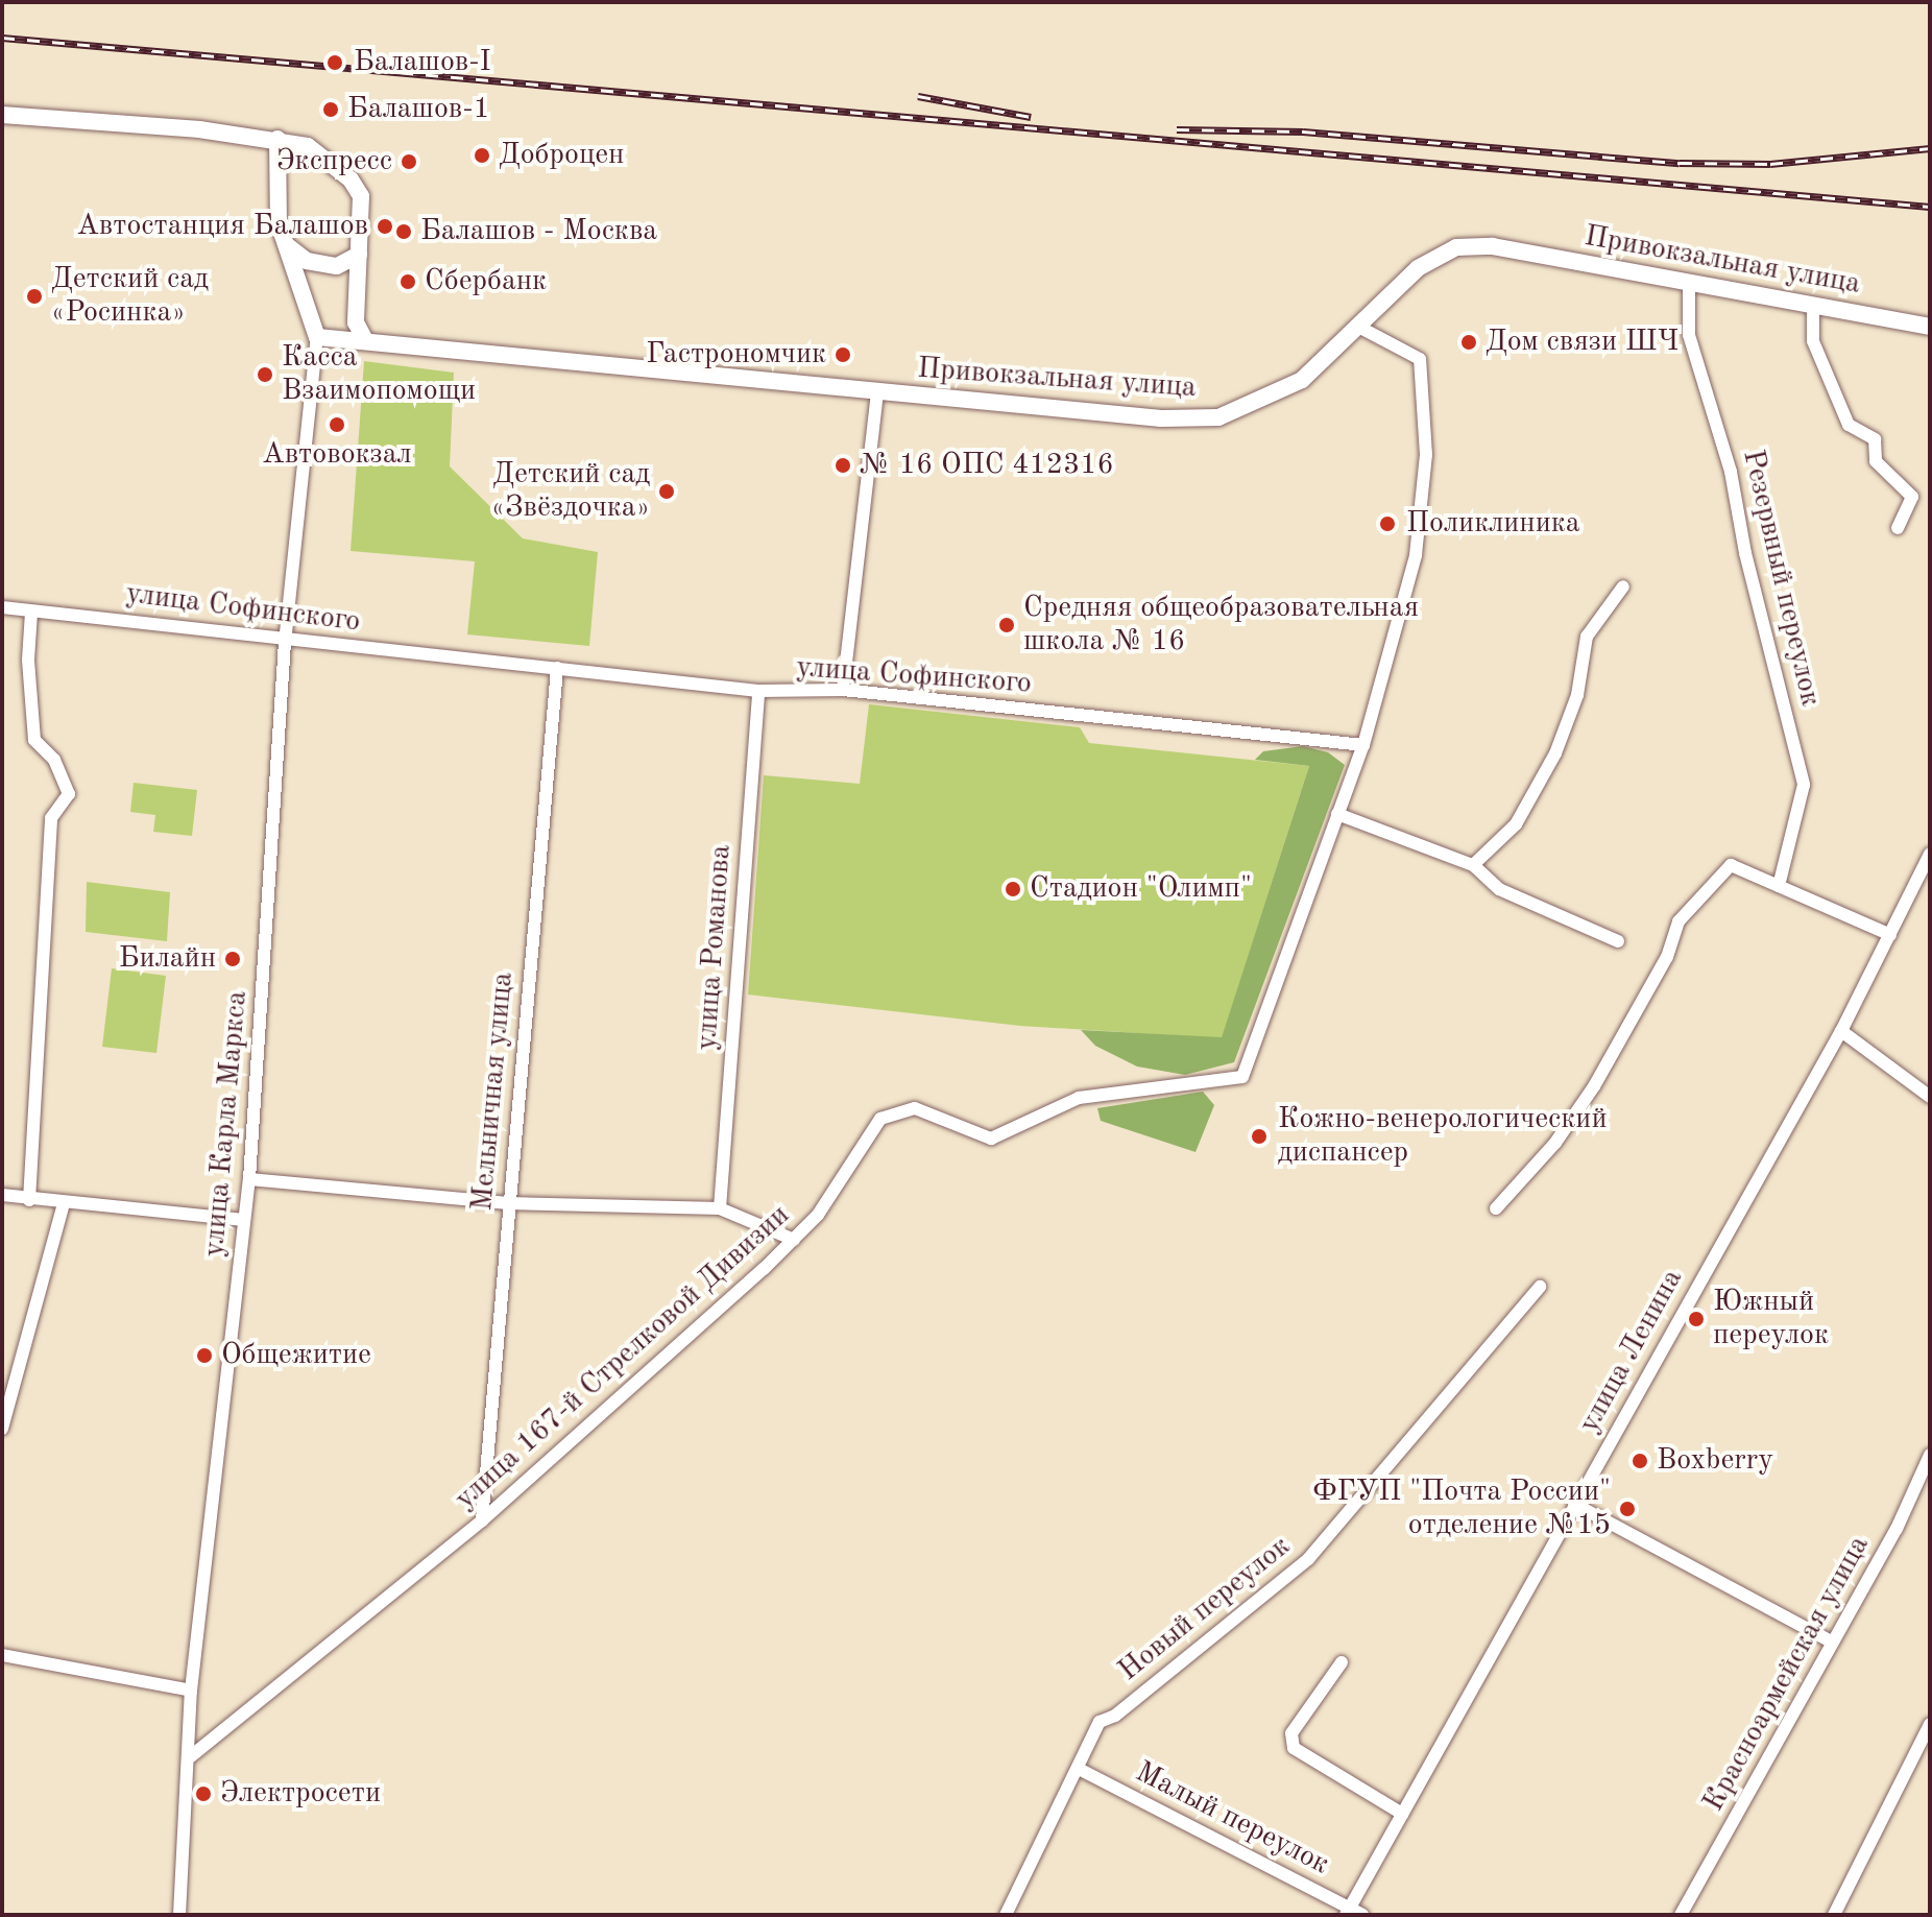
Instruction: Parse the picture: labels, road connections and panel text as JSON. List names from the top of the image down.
{
  "streets": {
    "main road": ["Привокзальная улица"],
    "street": [
      "Резервный переулок",
      "улица Софинского",
      "улица Романова",
      "Мельничная улица",
      "улица Карла Маркса",
      "улица Ленина",
      "улица 167-й Стрелковой Дивизии",
      "Новый переулок",
      "Красноармейская улица",
      "Малый переулок"
    ]
  },
  "crossings": [
    ["Привокзальная улица", "Резервный переулок"],
    ["Привокзальная улица", "улица Карла Маркса"],
    ["улица Софинского", "улица Романова"],
    ["улица Софинского", "Мельничная улица"],
    ["улица Софинского", "улица Карла Маркса"],
    ["улица Софинского", "улица 167-й Стрелковой Дивизии"],
    ["Мельничная улица", "улица 167-й Стрелковой Дивизии"],
    ["улица Карла Маркса", "улица 167-й Стрелковой Дивизии"],
    ["улица Ленина", "Малый переулок"],
    ["Новый переулок", "Малый переулок"]
  ],
  "places": [
    "Балашов-I",
    "Балашов-1",
    "Доброцен",
    "Экспресс",
    "Автостанция Балашов",
    "Балашов - Москва",
    "Сбербанк",
    "Детский сад «Росинка»",
    "Дом связи ШЧ",
    "Гастрономчик",
    "Касса Взаимопомощи",
    "Автовокзал",
    "№ 16 ОПС 412316",
    "Детский сад «Звёздочка»",
    "Поликлиника",
    "Средняя общеобразовательная школа № 16",
    "Стадион \"Олимп\"",
    "Билайн",
    "Кожно-венерологический диспансер",
    "Южный переулок",
    "Общежитие",
    "Boxberry",
    "ФГУП \"Почта России\" отделение №15",
    "Электросети"
  ]
}
